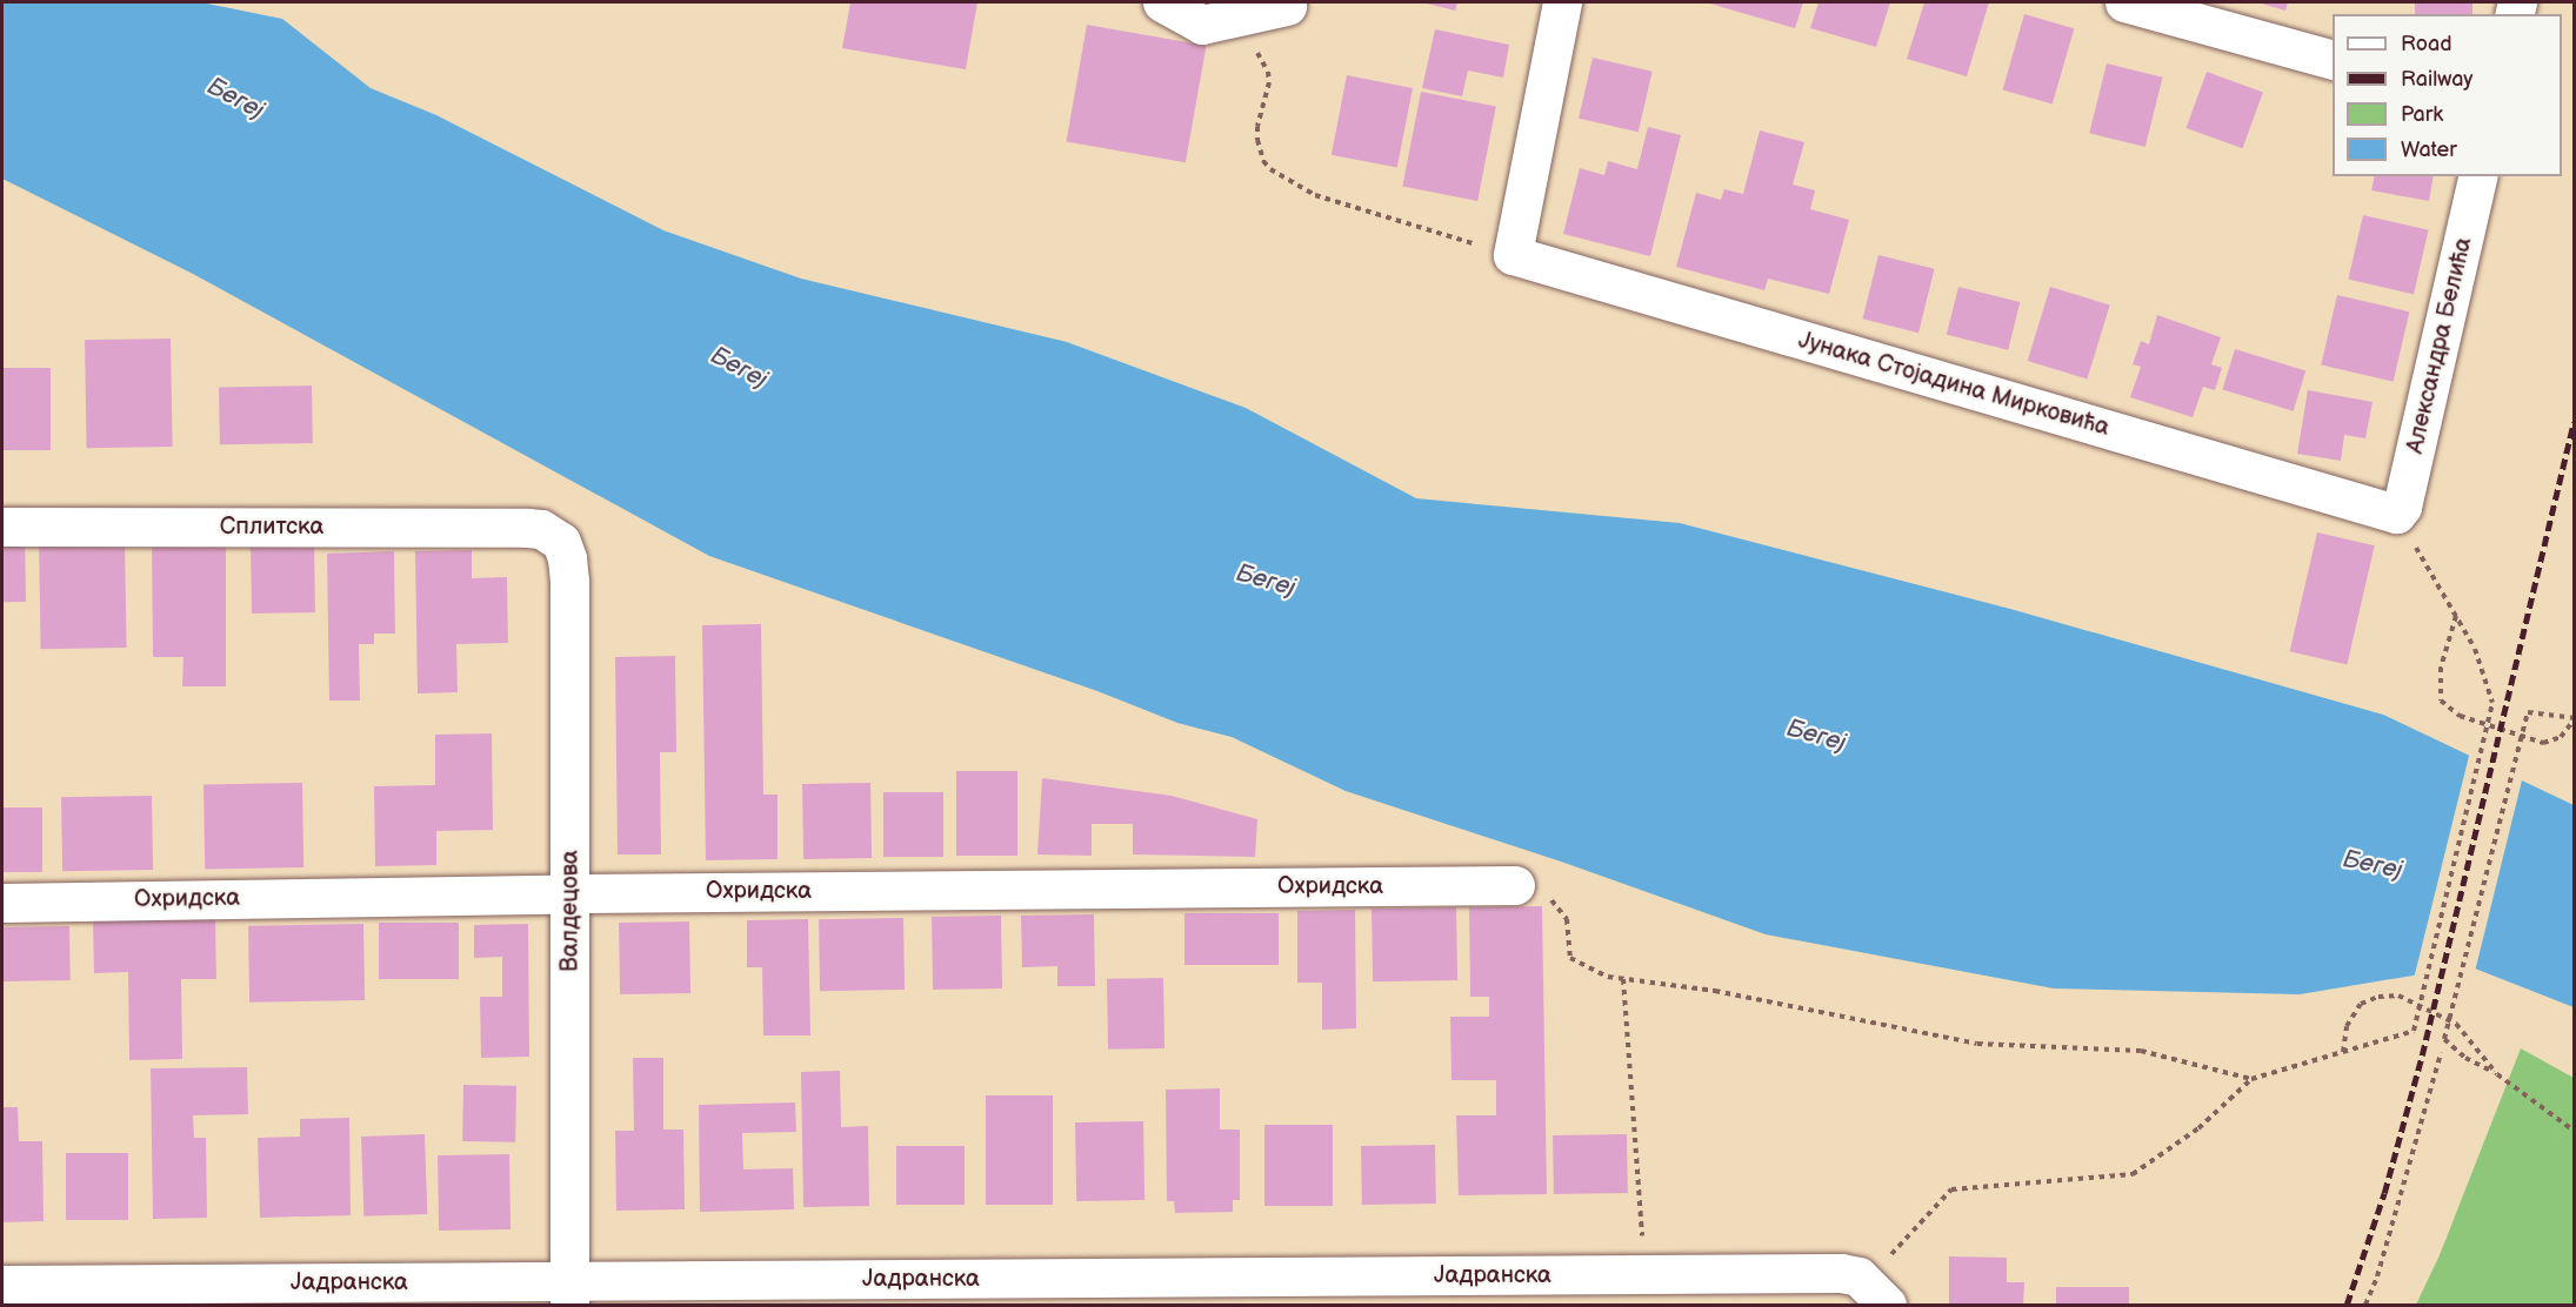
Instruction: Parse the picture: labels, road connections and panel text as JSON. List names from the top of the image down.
{
  "streets": {
    "street": [
      "Александра Белића",
      "Јунака Стојадина Мирковића",
      "Сплитска",
      "Охридска",
      "Валдецова",
      "Јадранска"
    ]
  },
  "crossings": [
    ["Александра Белића", "Јунака Стојадина Мирковића"],
    ["Сплитска", "Валдецова"],
    ["Охридска", "Валдецова"],
    ["Валдецова", "Јадранска"]
  ],
  "water": ["Бегеј"],
  "legend": [
    "Road",
    "Railway",
    "Park",
    "Water"
  ]
}
